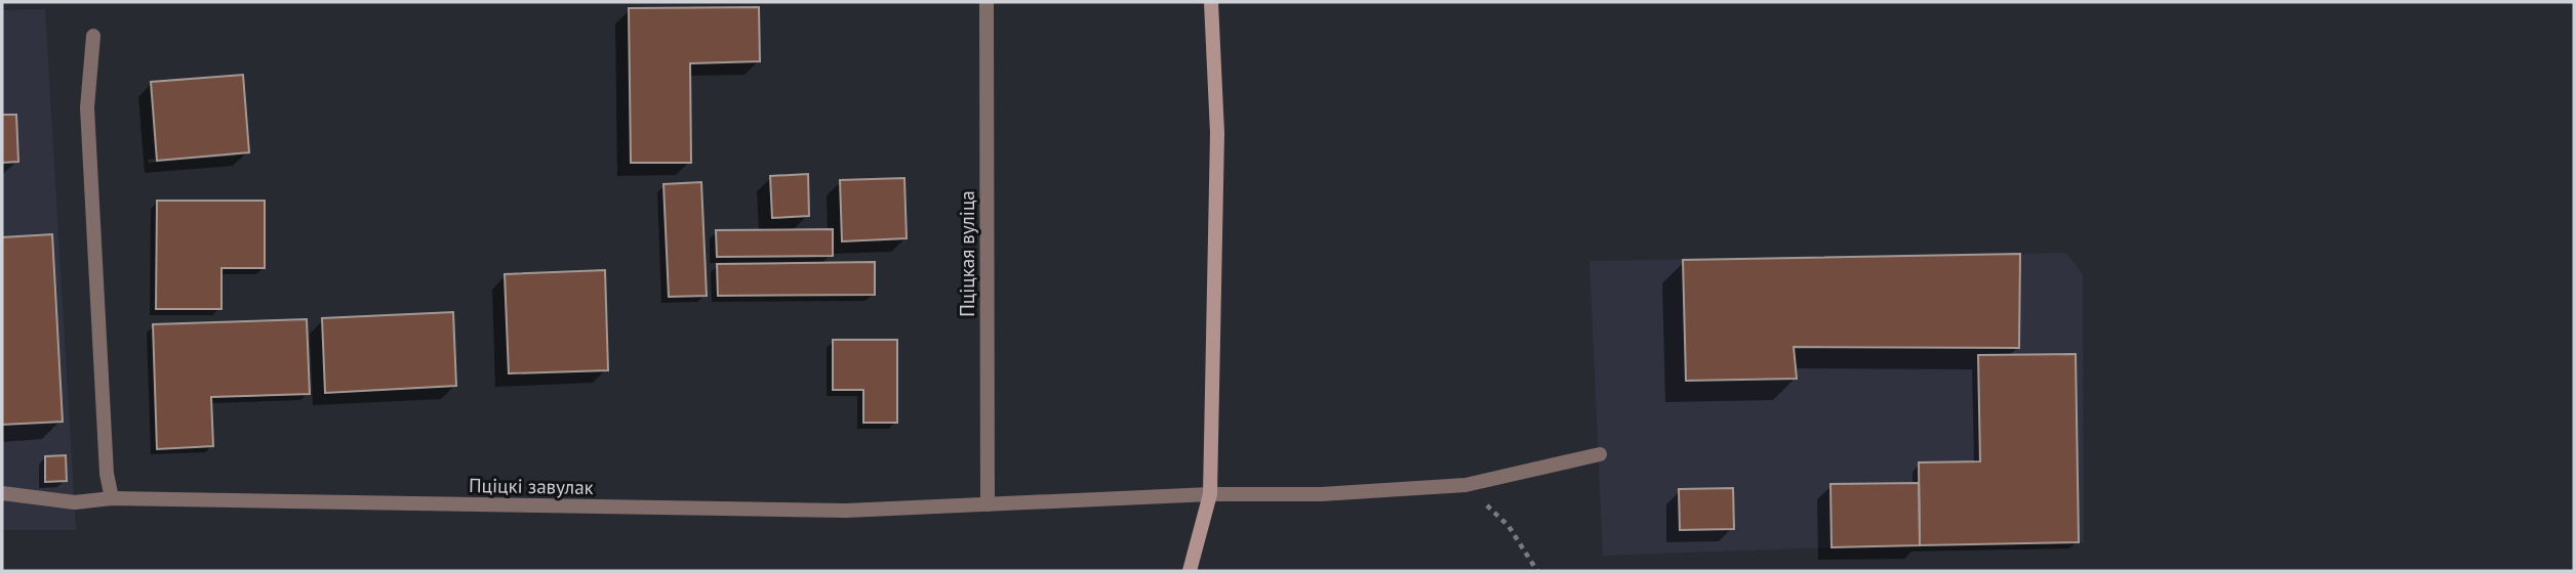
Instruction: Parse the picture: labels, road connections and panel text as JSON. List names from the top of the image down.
{
  "streets": {
    "street": ["Пціцкая вуліца", "Пціцкі завулак"]
  },
  "crossings": [
    ["Пціцкая вуліца", "Пціцкі завулак"]
  ]
}
